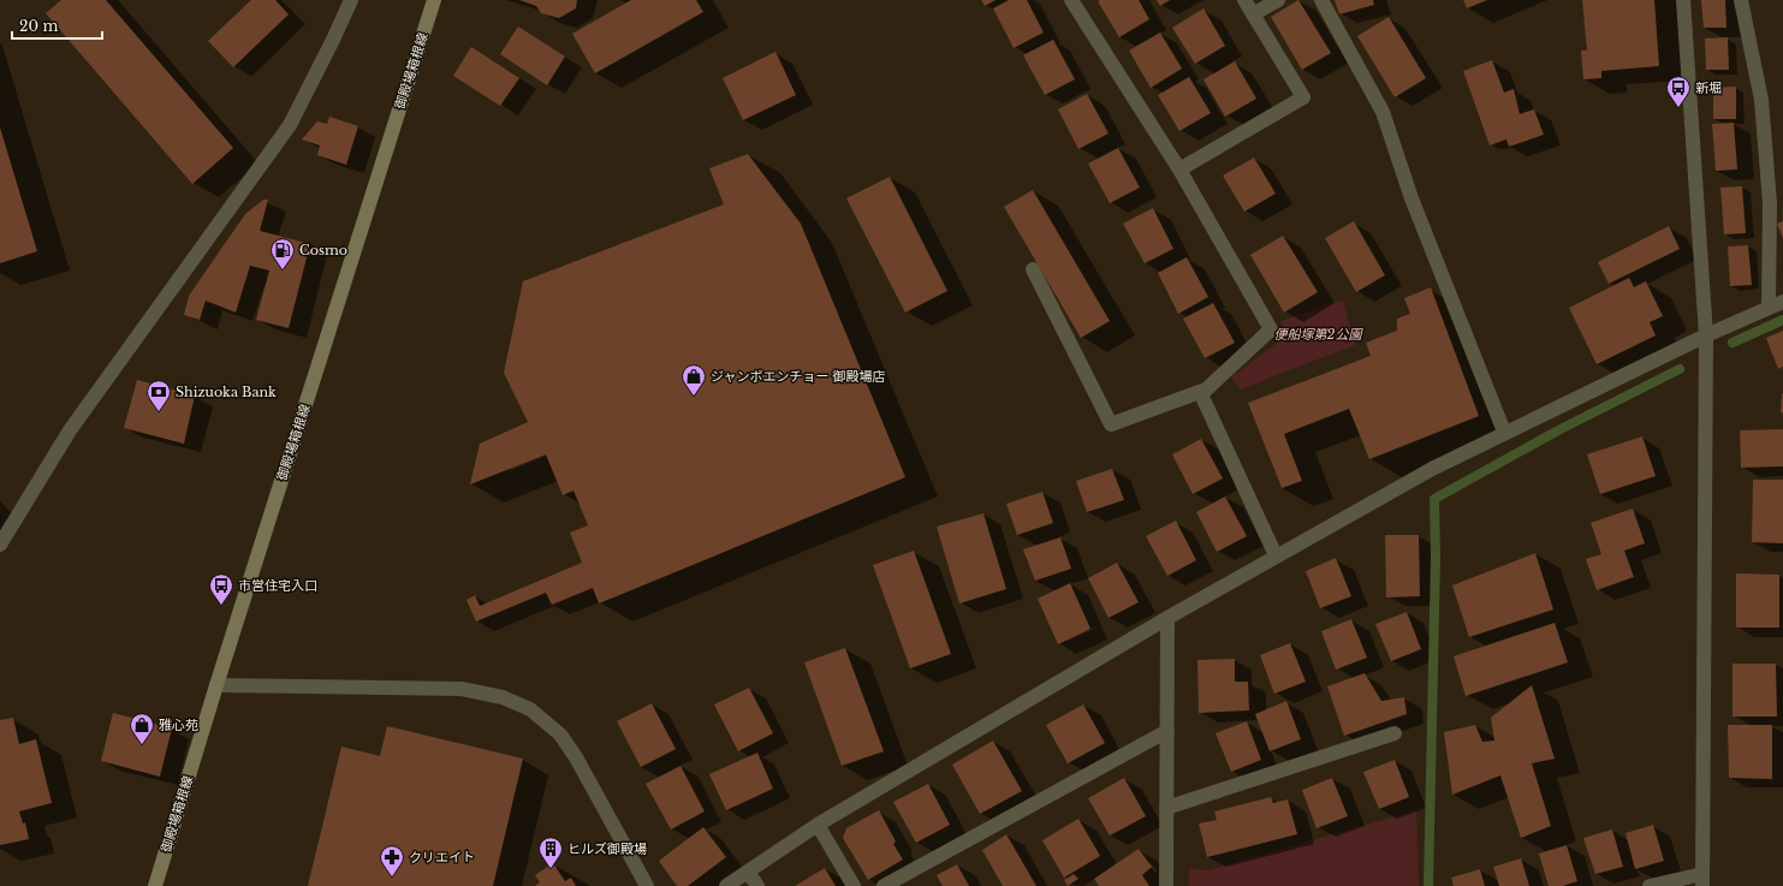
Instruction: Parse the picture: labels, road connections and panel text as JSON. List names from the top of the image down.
{
  "streets": {
    "main road": ["御殿場箱根線"]
  },
  "parks": ["便船塚第2公園"],
  "places": {
    "bus stop": ["新堀", "市営住宅入口"],
    "fuel station": ["Cosmo"],
    "shop": ["ジャンボエンチョー 御殿場店", "雅心苑"],
    "bank": ["Shizuoka Bank"],
    "building": ["ヒルズ御殿場"],
    "pharmacy": ["クリエイト"]
  },
  "scale_bar": "20 m"
}
